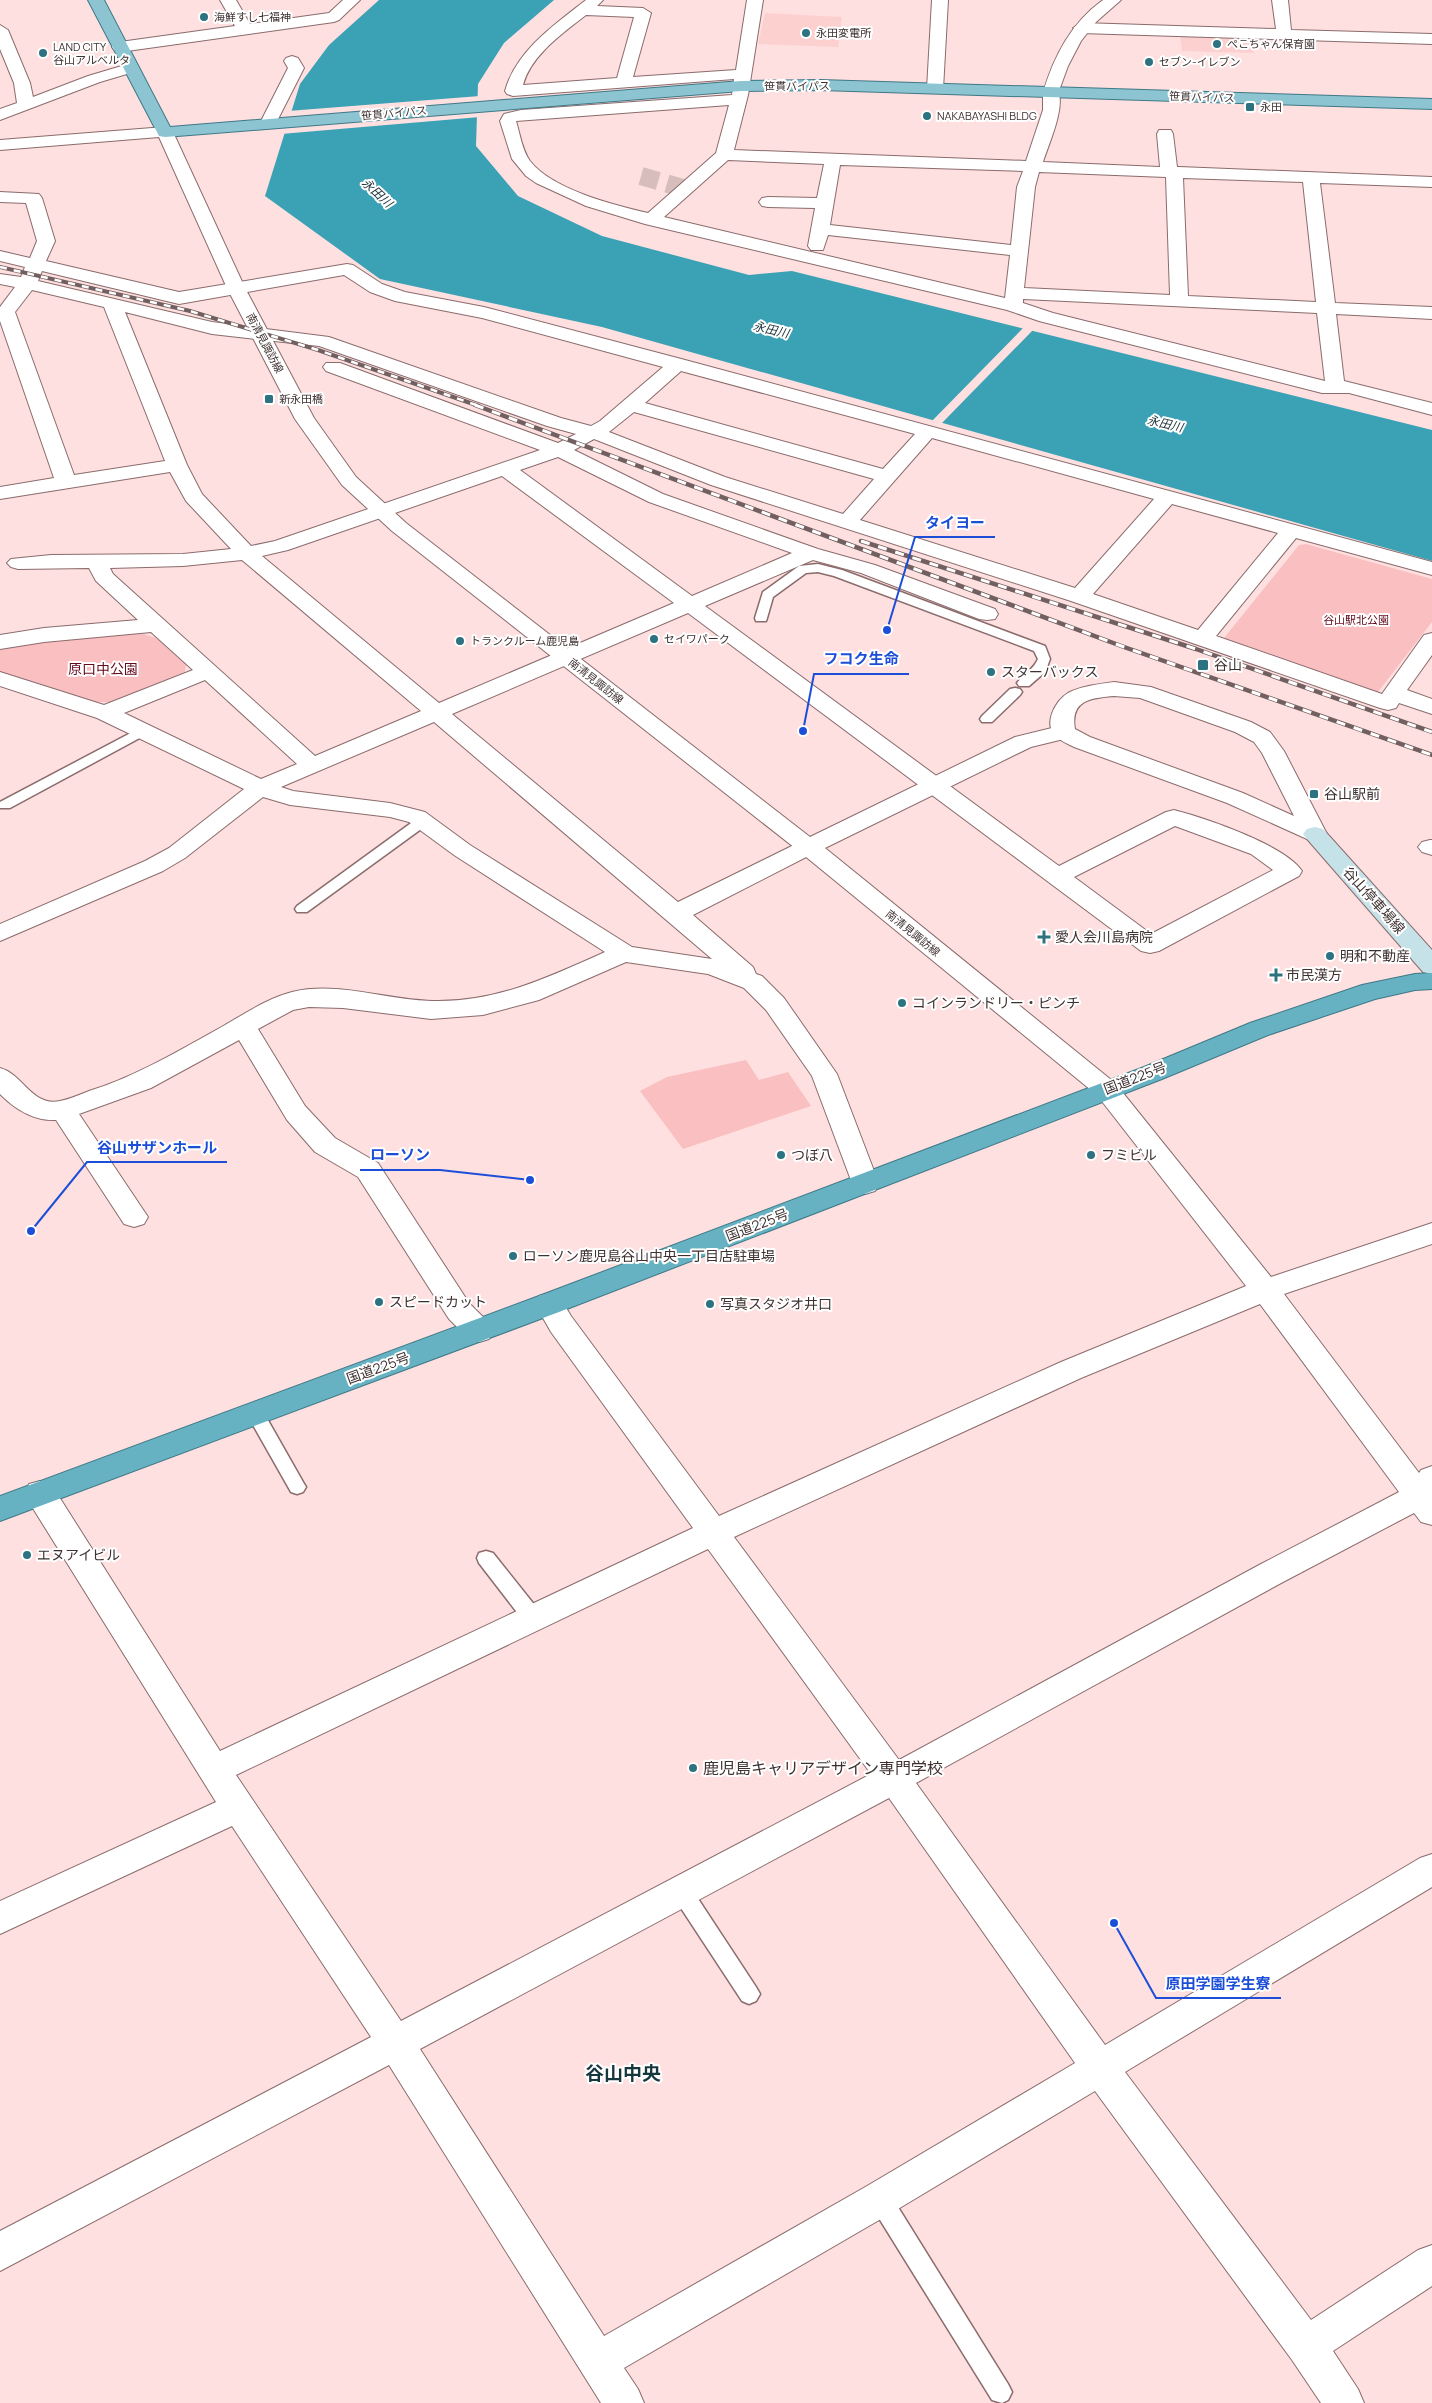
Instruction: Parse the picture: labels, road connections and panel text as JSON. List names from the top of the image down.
{
  "streets": {
    "highway": ["国道225号"],
    "main road": ["笹貫バイパス", "谷山停車場線"],
    "street": ["南清見諏訪線"]
  },
  "crossings": [
    ["笹貫バイパス", "南清見諏訪線"],
    ["南清見諏訪線", "国道225号"]
  ],
  "districts": ["谷山中央"],
  "water": ["永田川"],
  "parks": ["谷山駅北公園", "原口中公園"],
  "places": {
    "other": [
      "海鮮すし七福神",
      "永田変電所",
      "ぺこちゃん保育園",
      "LAND CITY 谷山アルベルタ",
      "セブン-イレブン",
      "NAKABAYASHI BLDG",
      "タイヨー",
      "セイワパーク",
      "トランクルーム鹿児島",
      "スターバックス",
      "フコク生命",
      "明和不動産",
      "コインランドリー・ピンチ",
      "つぼ八",
      "フミビル",
      "ローソン",
      "谷山サザンホール",
      "ローソン鹿児島谷山中央一丁目店駐車場",
      "スピードカット",
      "写真スタジオ井口",
      "エヌアイビル",
      "鹿児島キャリアデザイン専門学校",
      "原田学園学生寮"
    ],
    "transit": [
      "永田",
      "新永田橋",
      "谷山",
      "谷山駅前"
    ],
    "health": ["愛人会川島病院", "市民漢方"]
  }
}
